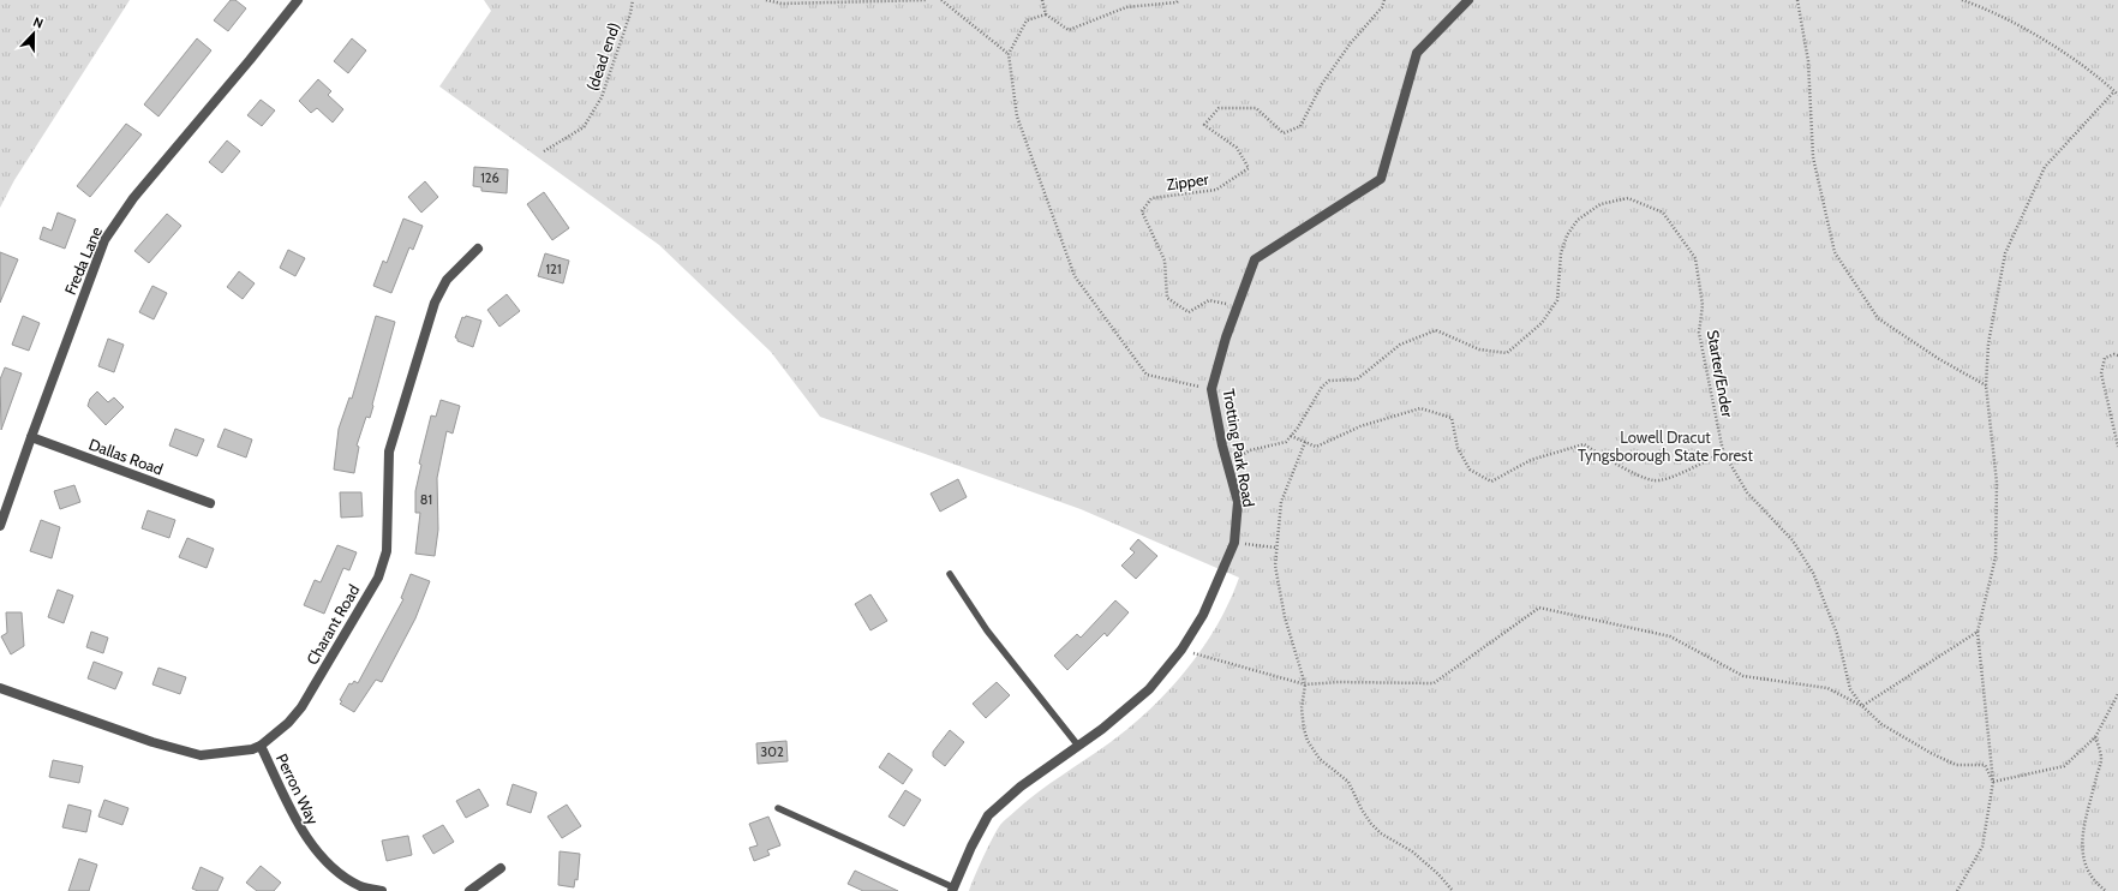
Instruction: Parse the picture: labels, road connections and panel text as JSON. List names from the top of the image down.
{
  "streets": {
    "street": [
      "Freda Lane",
      "Trotting Park Road",
      "Dallas Road",
      "Charant Road",
      "Perron Way"
    ],
    "path": ["(dead end)", "Zipper", "Starter/Ender"]
  },
  "crossings": [
    ["Zipper", "Trotting Park Road"],
    ["Freda Lane", "Dallas Road"],
    ["Starter/Ender", "Trotting Park Road"],
    ["Charant Road", "Perron Way"]
  ],
  "parks": ["Lowell Dracut Tyngsborough State Forest"],
  "house_numbers": [
    "126",
    "121",
    "81",
    "302"
  ],
  "north": "top"
}
